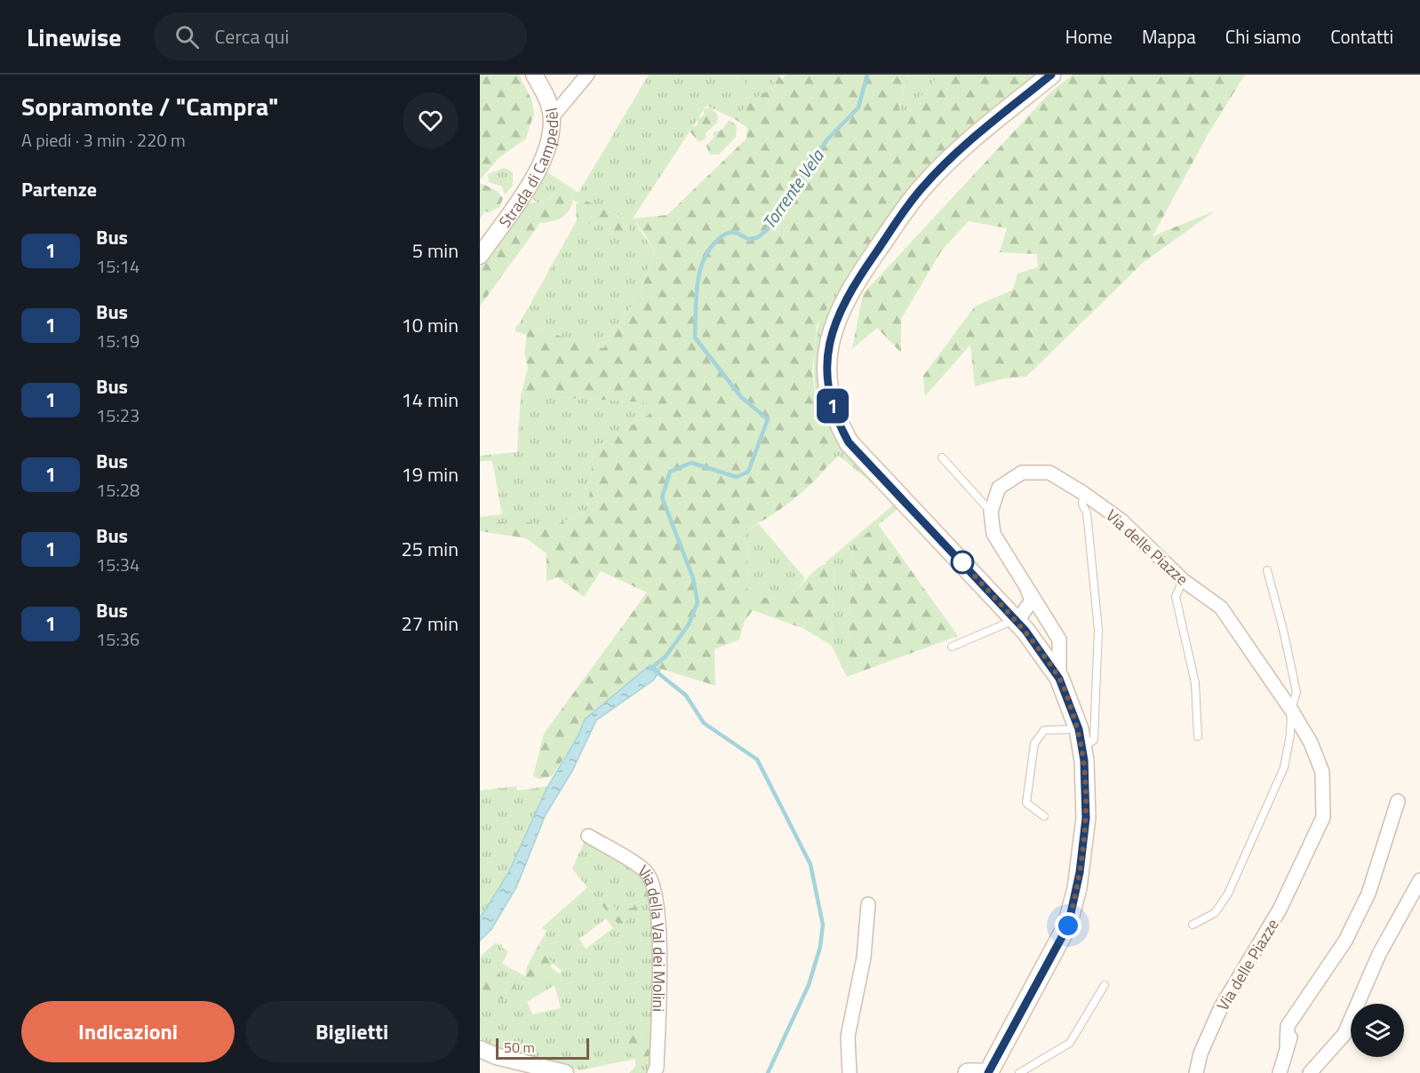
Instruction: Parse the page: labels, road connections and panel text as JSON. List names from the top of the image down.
{
  "streets": {
    "street": ["Strada di Campedèl", "Via delle Piazze", "Via della Val dei Molini"]
  },
  "water": ["Torrente Vela"],
  "lines": ["bus line 1"],
  "scale_bar": "50 m",
  "page": {
    "header": "Linewise",
    "search": "Cerca qui",
    "nav": [
      "Home",
      "Mappa",
      "Chi siamo",
      "Contatti"
    ],
    "heading": [
      ["Sopramonte / \"Campra\"", "A piedi · 3 min · 220 m"],
      "Partenze"
    ],
    "on_map": "1",
    "list": [
      {
        "mark": "1",
        "name": "Bus",
        "note": "15:14",
        "value": "5 min"
      },
      {
        "mark": "1",
        "name": "Bus",
        "note": "15:19",
        "value": "10 min"
      },
      {
        "mark": "1",
        "name": "Bus",
        "note": "15:23",
        "value": "14 min"
      },
      {
        "mark": "1",
        "name": "Bus",
        "note": "15:28",
        "value": "19 min"
      },
      {
        "mark": "1",
        "name": "Bus",
        "note": "15:34",
        "value": "25 min"
      },
      {
        "mark": "1",
        "name": "Bus",
        "note": "15:36",
        "value": "27 min"
      }
    ],
    "buttons": ["Indicazioni", "Biglietti"],
    "scale": "50 m"
  }
}
